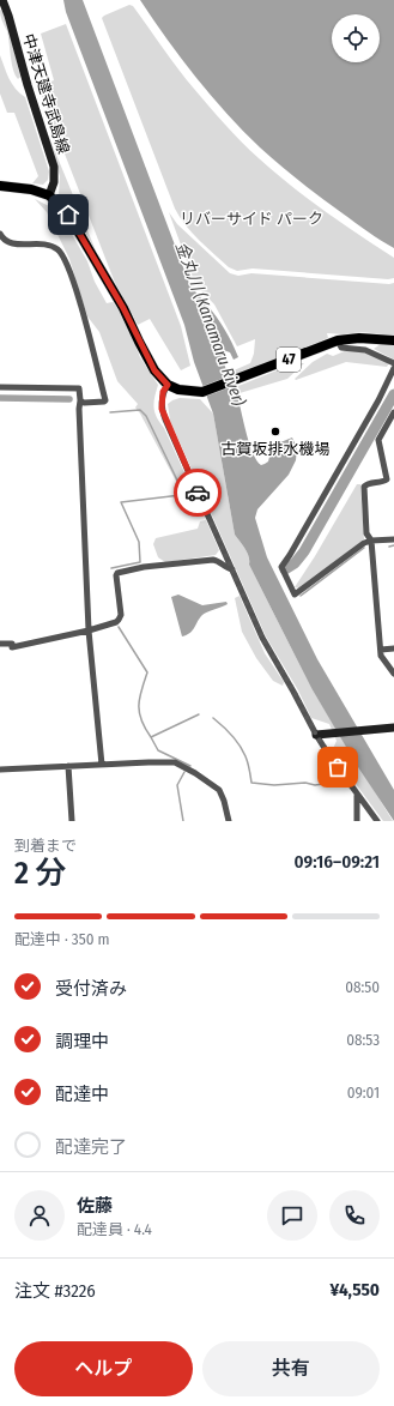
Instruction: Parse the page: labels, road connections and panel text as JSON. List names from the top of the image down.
{
  "streets": {
    "main road": ["中津天建寺武島線", "47"]
  },
  "water": ["金丸川 (Kanamaru River)"],
  "parks": ["リバーサイド パーク"],
  "places": ["古賀坂排水機場"],
  "page": {
    "heading": ["2 分", "到着まで", "09:16–09:21"],
    "panel": [
      "佐藤",
      "配達員 · 4.4",
      "注文 #3226",
      "¥4,550"
    ],
    "bar": "配達中 · 350 m",
    "list": [
      ["受付済み", "08:50"],
      ["調理中", "08:53"],
      ["配達中", "09:01"],
      "配達完了"
    ],
    "buttons": ["ヘルプ", "共有"]
  }
}
